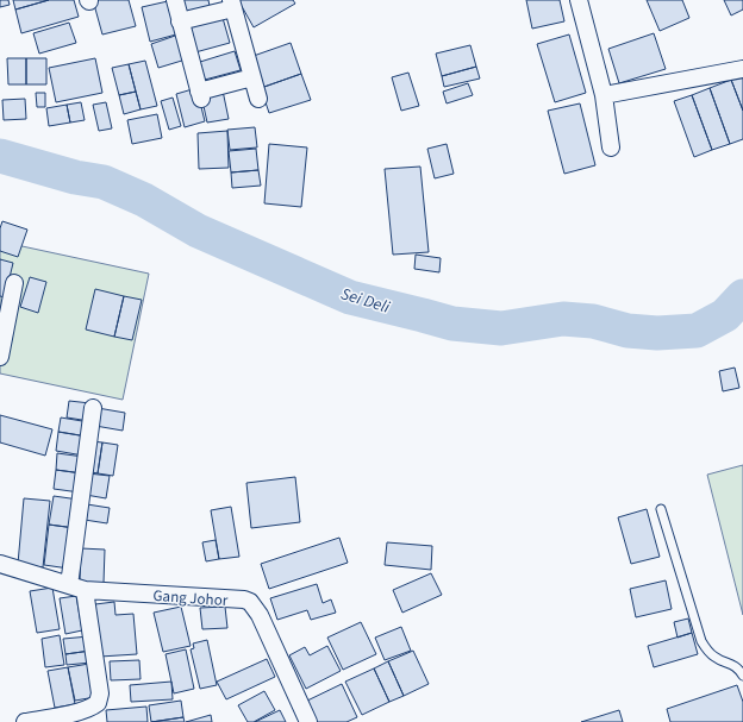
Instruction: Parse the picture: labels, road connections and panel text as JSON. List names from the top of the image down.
{
  "streets": {
    "street": ["Gang Johor"]
  },
  "water": ["Sei Deli"]
}
